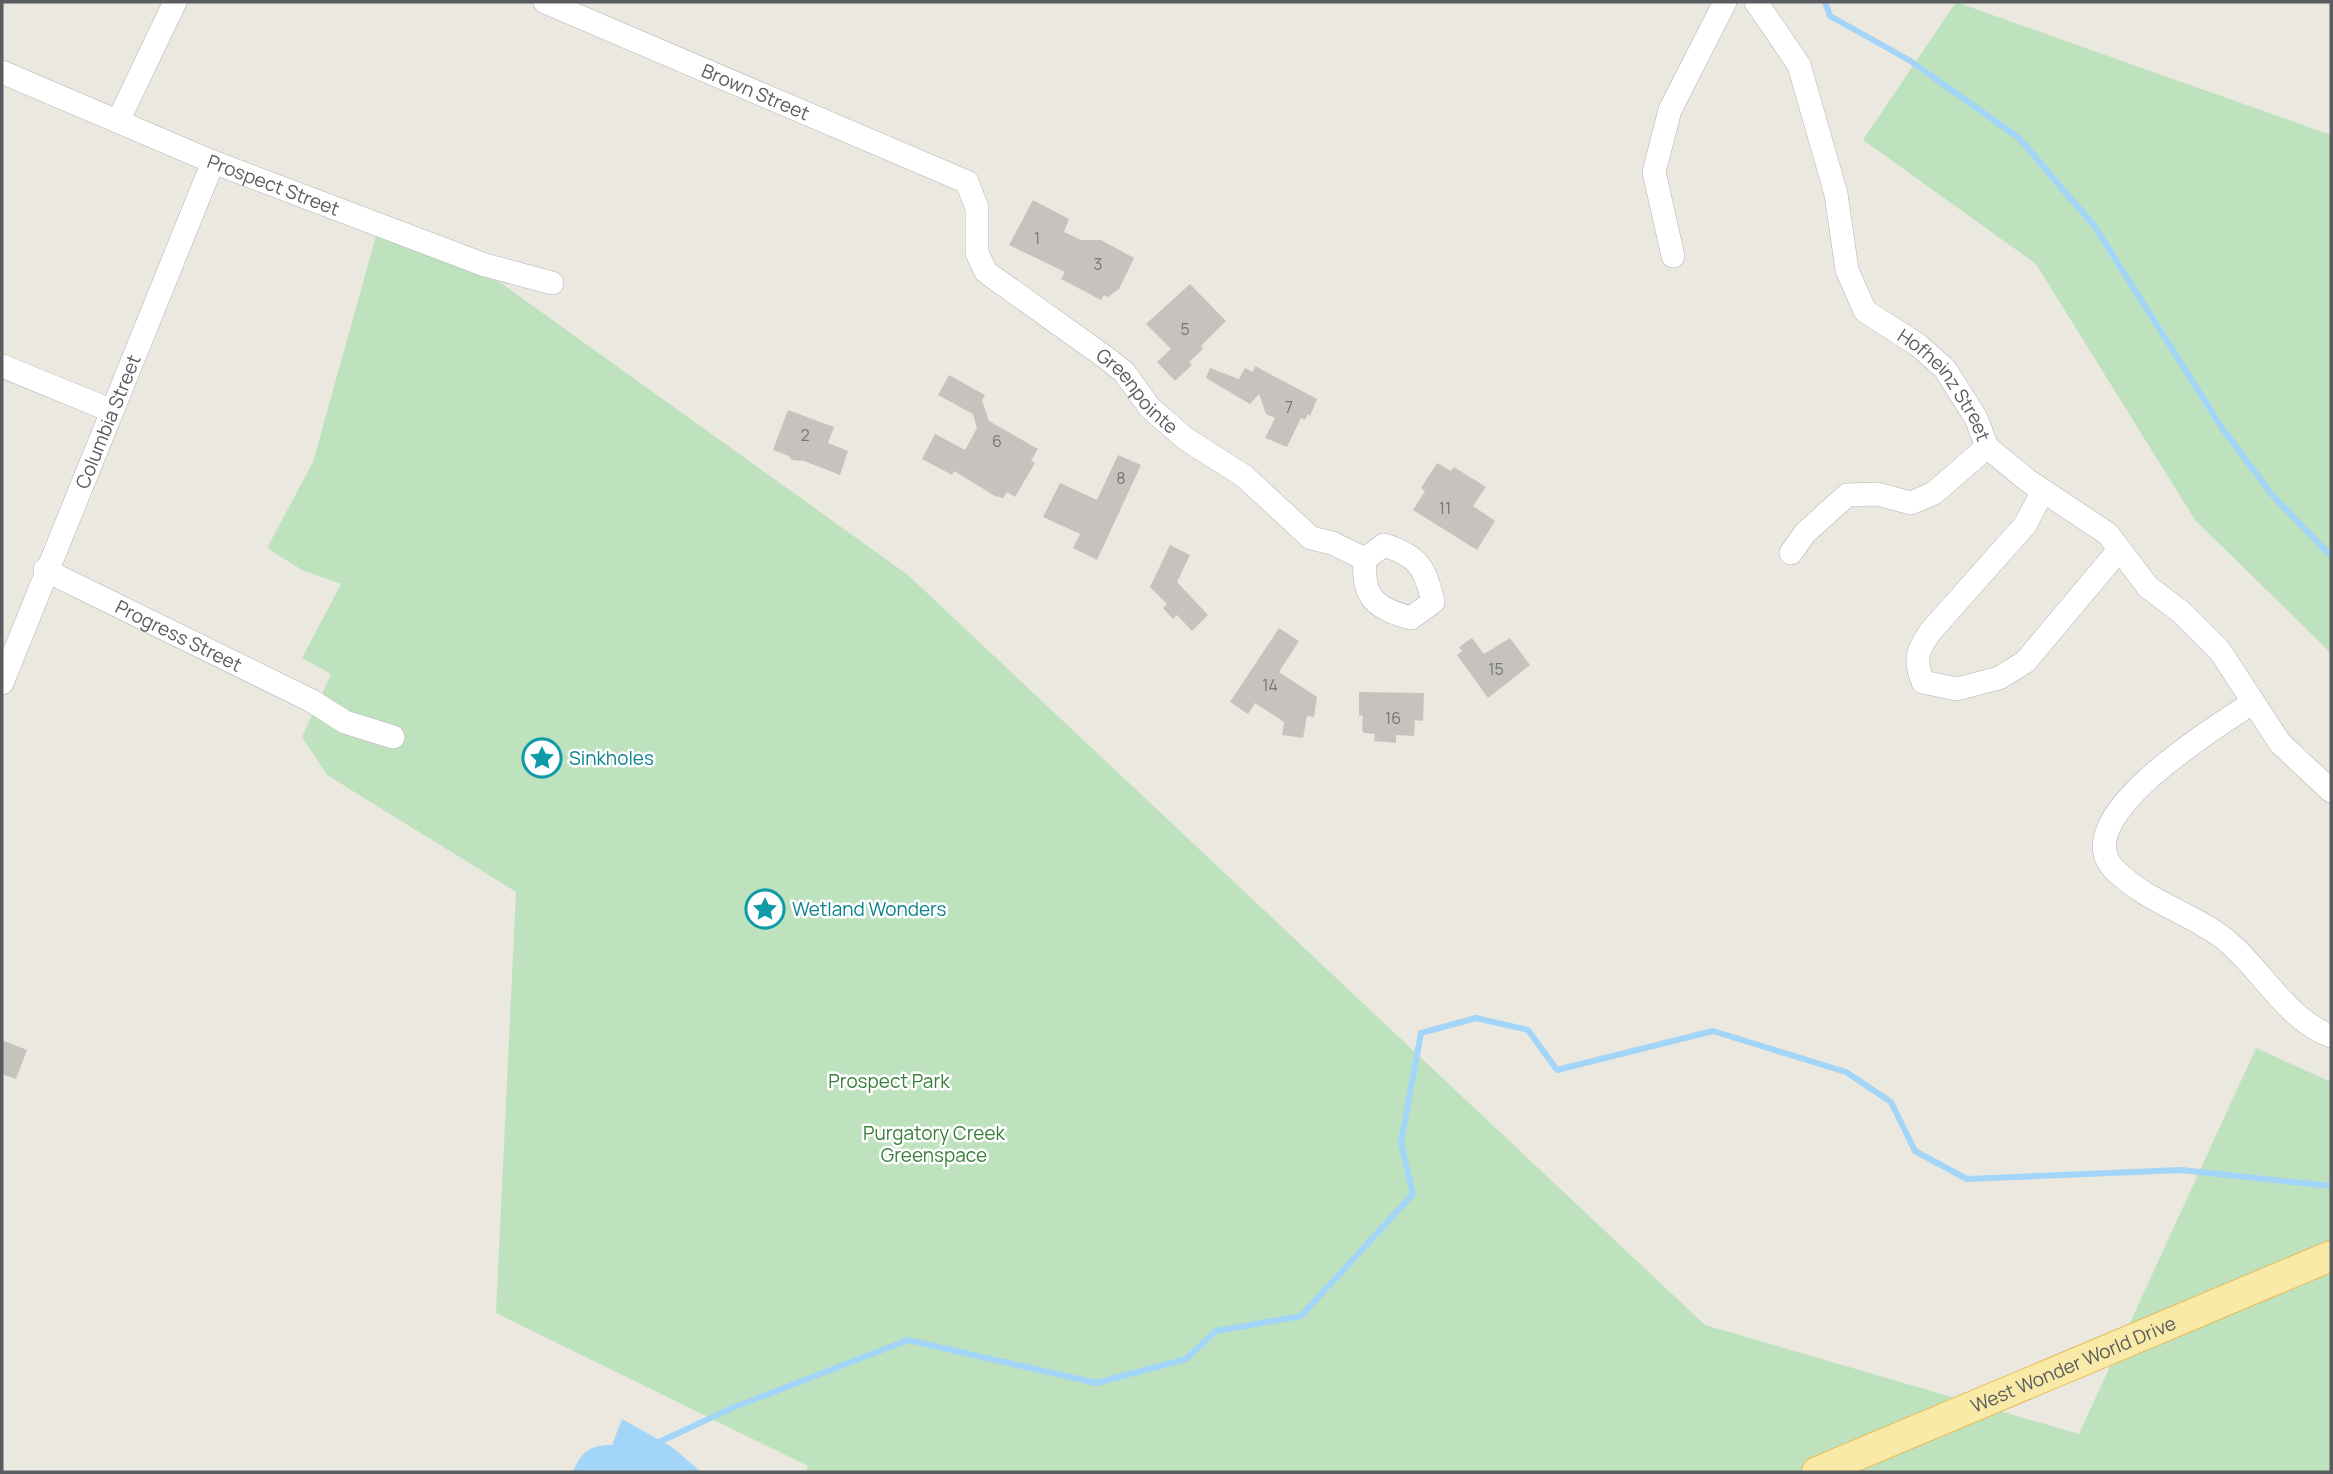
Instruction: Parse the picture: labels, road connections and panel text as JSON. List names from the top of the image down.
{
  "streets": {
    "main road": ["West Wonder World Drive"],
    "street": [
      "Brown Street",
      "Prospect Street",
      "Hofheinz Street",
      "Greenpointe",
      "Columbia Street",
      "Progress Street"
    ]
  },
  "crossings": [
    ["Brown Street", "Greenpointe"],
    ["Prospect Street", "Columbia Street"],
    ["Columbia Street", "Progress Street"]
  ],
  "parks": ["Prospect Park", "Purgatory Creek Greenspace"],
  "places": {
    "place": ["Sinkholes", "Wetland Wonders"]
  },
  "house_numbers": [
    "1",
    "3",
    "5",
    "7",
    "2",
    "6",
    "8",
    "11",
    "15",
    "14",
    "16"
  ]
}
